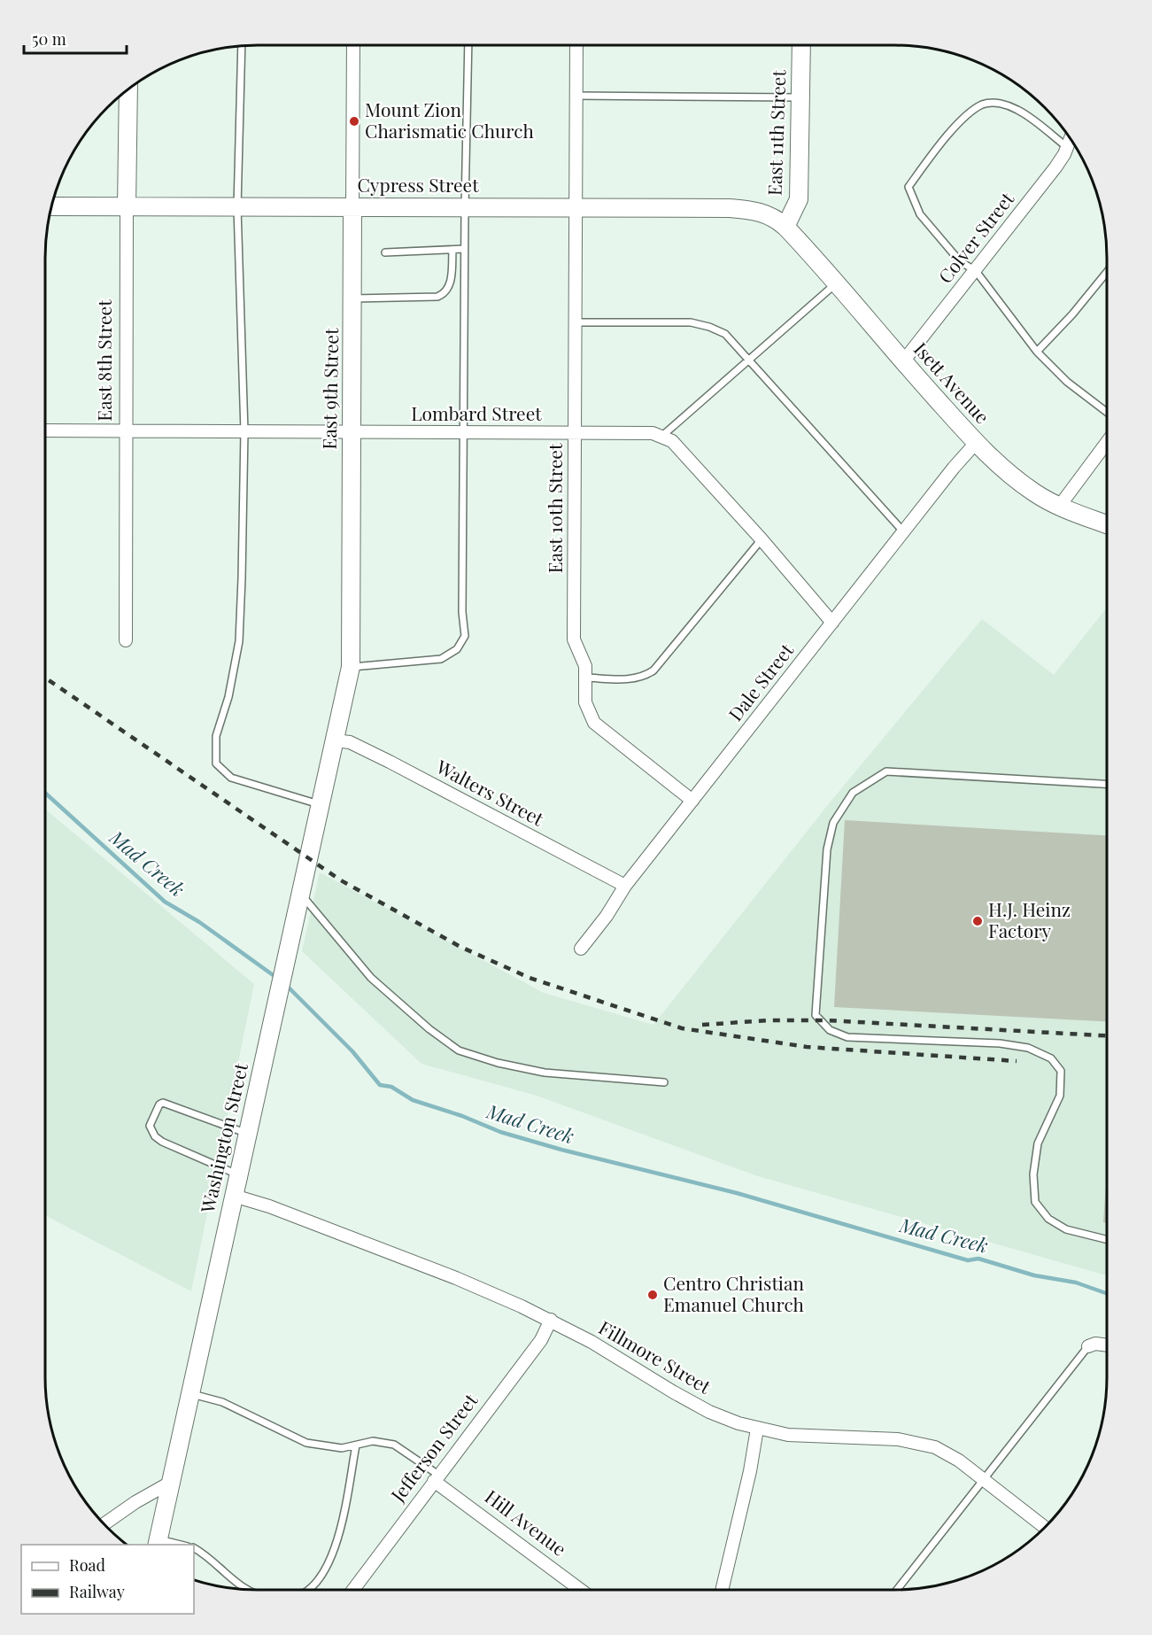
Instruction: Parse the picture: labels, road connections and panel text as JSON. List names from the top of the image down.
{
  "streets": {
    "main road": [
      "East 11th Street",
      "Cypress Street",
      "East 8th Street",
      "Isett Avenue",
      "East 9th Street",
      "Washington Street"
    ],
    "street": [
      "Colver Street",
      "Lombard Street",
      "East 10th Street",
      "Dale Street",
      "Walters Street",
      "Fillmore Street",
      "Jefferson Street",
      "Hill Avenue"
    ]
  },
  "crossings": [
    ["East 11th Street", "Cypress Street"],
    ["East 11th Street", "Isett Avenue"],
    ["Cypress Street", "East 8th Street"],
    ["Cypress Street", "Isett Avenue"],
    ["Cypress Street", "East 9th Street"],
    ["Cypress Street", "East 10th Street"],
    ["Colver Street", "Isett Avenue"],
    ["East 8th Street", "Lombard Street"],
    ["Isett Avenue", "Dale Street"],
    ["East 9th Street", "Lombard Street"],
    ["East 9th Street", "Walters Street"],
    ["East 9th Street", "Washington Street"],
    ["Lombard Street", "East 10th Street"],
    ["East 10th Street", "Dale Street"],
    ["Dale Street", "Walters Street"],
    ["Walters Street", "Washington Street"],
    ["Washington Street", "Fillmore Street"],
    ["Fillmore Street", "Jefferson Street"],
    ["Jefferson Street", "Hill Avenue"]
  ],
  "water": ["Mad Creek"],
  "places": ["Mount Zion Charismatic Church", "H.J. Heinz Factory", "Centro Christian Emanuel Church"],
  "legend": ["Road", "Railway"],
  "scale_bar": "50 m"
}
